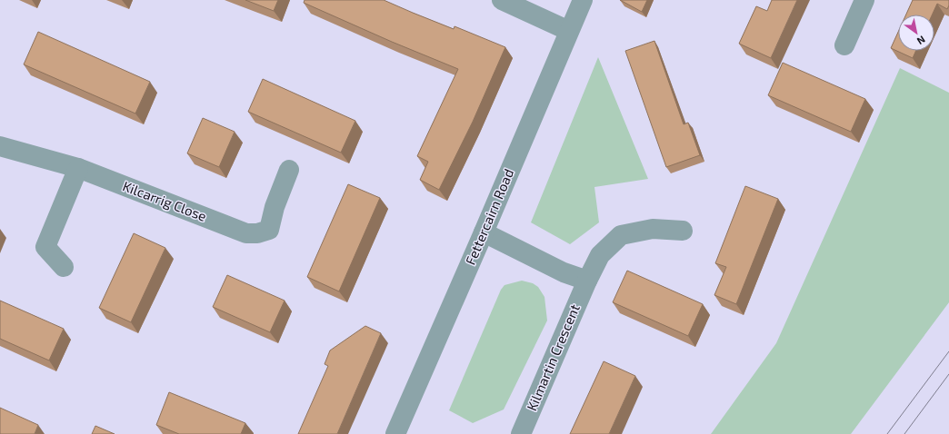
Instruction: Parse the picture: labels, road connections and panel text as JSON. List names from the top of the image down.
{
  "streets": {
    "street": ["Kilcarrig Close", "Fettercairn Road", "Kilmartin Crescent"]
  },
  "north": "bottom right"
}
